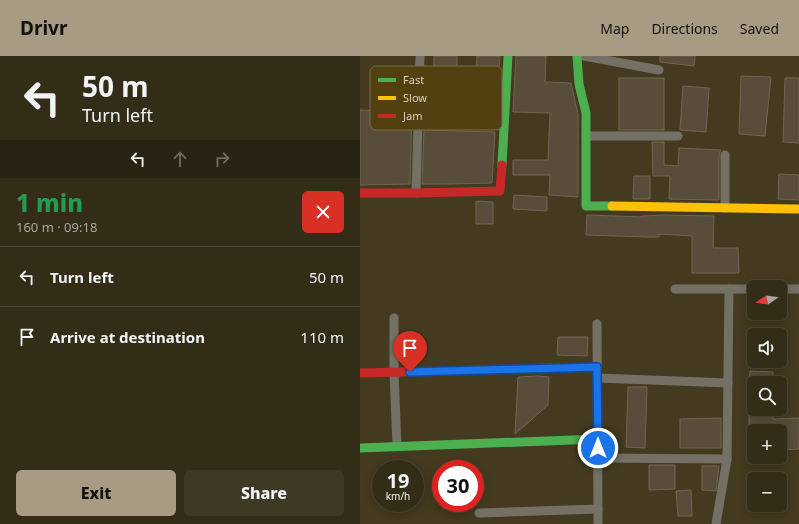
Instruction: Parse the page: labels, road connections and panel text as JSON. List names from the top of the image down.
{
  "legend": ["Fast", "Slow", "Jam"],
  "north": "left",
  "page": {
    "header": "Drivr",
    "nav": ["Map", "Directions", "Saved"],
    "turn": ["50 m", "Turn left"],
    "heading": ["1 min", "160 m · 09:18"],
    "list": [
      {
        "name": "Turn left",
        "value": "50 m"
      },
      {
        "name": "Arrive at destination",
        "value": "110 m"
      }
    ],
    "map_buttons": ["+", "−"],
    "speed": "19 km/h",
    "limit": "30",
    "buttons": ["Exit", "Share"]
  }
}
